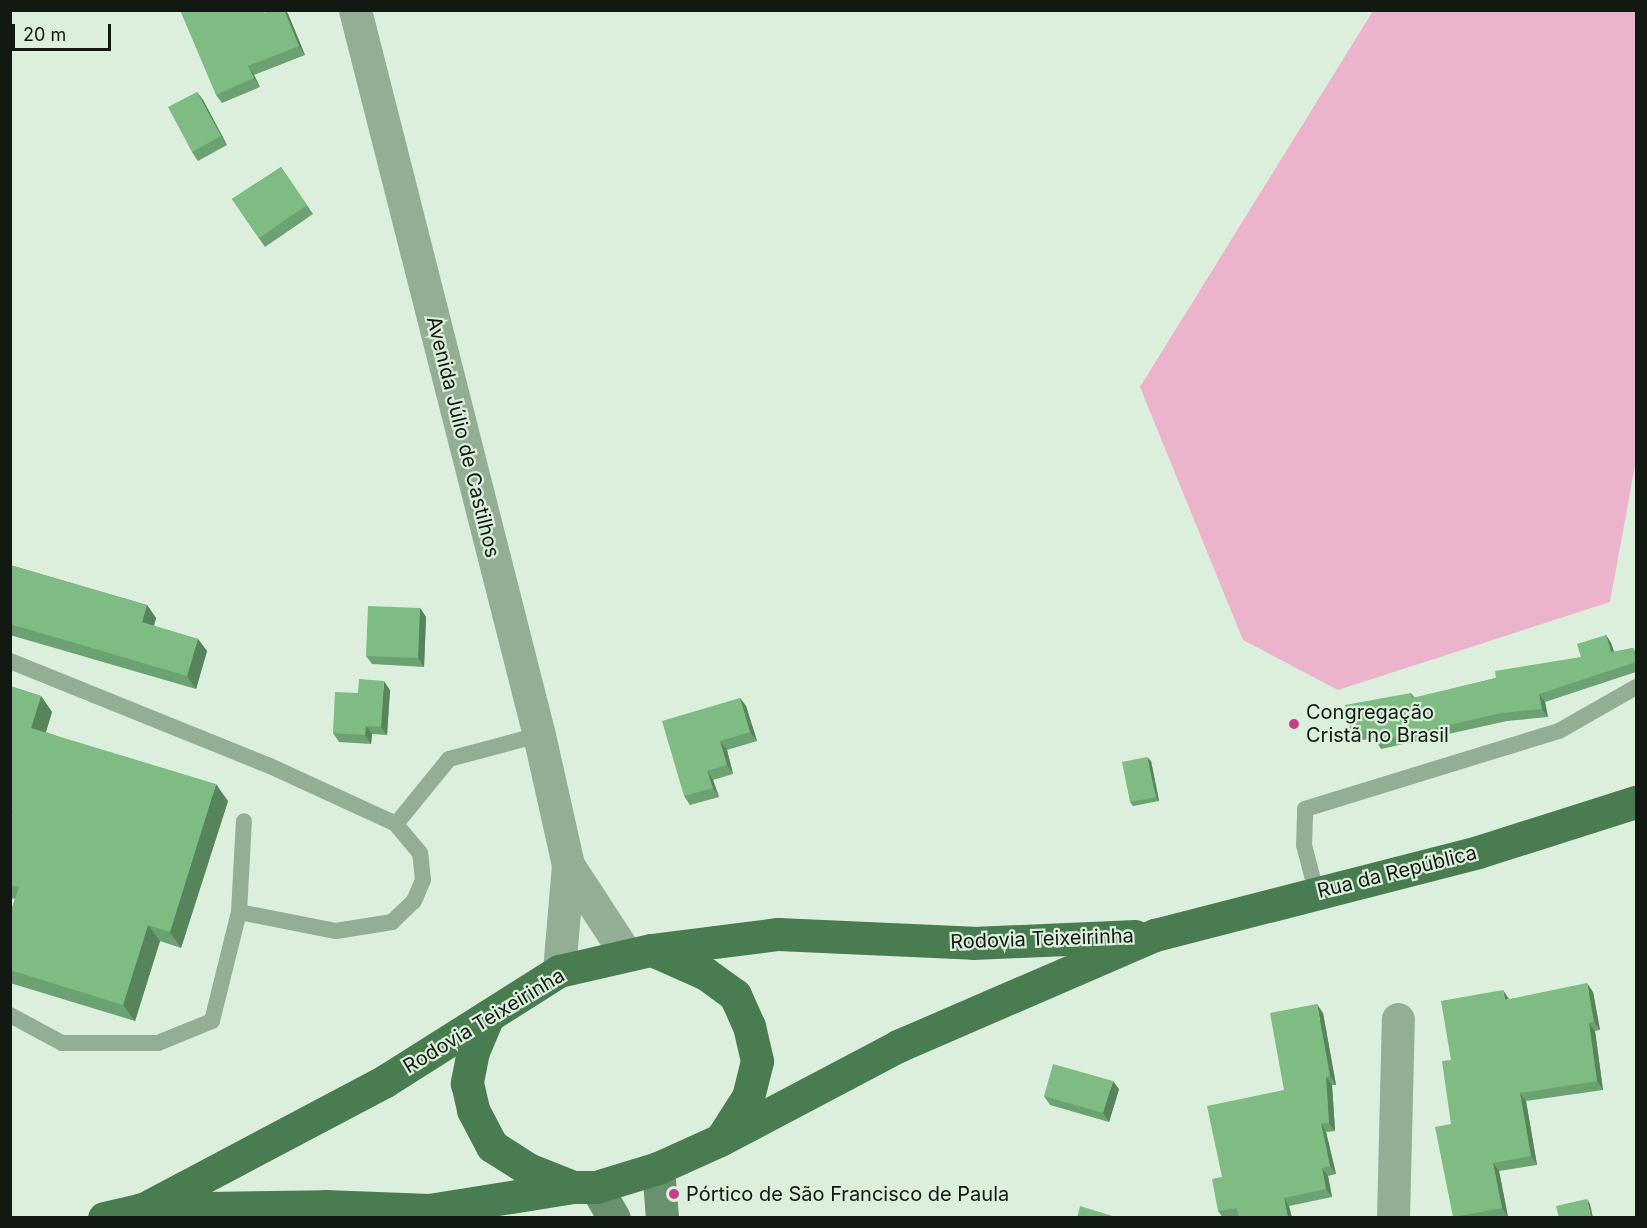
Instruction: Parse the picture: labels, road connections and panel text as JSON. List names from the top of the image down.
{
  "streets": {
    "main road": ["Rua da República", "Rodovia Teixeirinha"],
    "street": ["Avenida Júlio de Castilhos"]
  },
  "crossings": [
    ["Avenida Júlio de Castilhos", "Rodovia Teixeirinha"],
    ["Rua da República", "Rodovia Teixeirinha"]
  ],
  "places": ["Congregação Cristã no Brasil", "Pórtico de São Francisco de Paula"],
  "scale_bar": "20 m"
}
